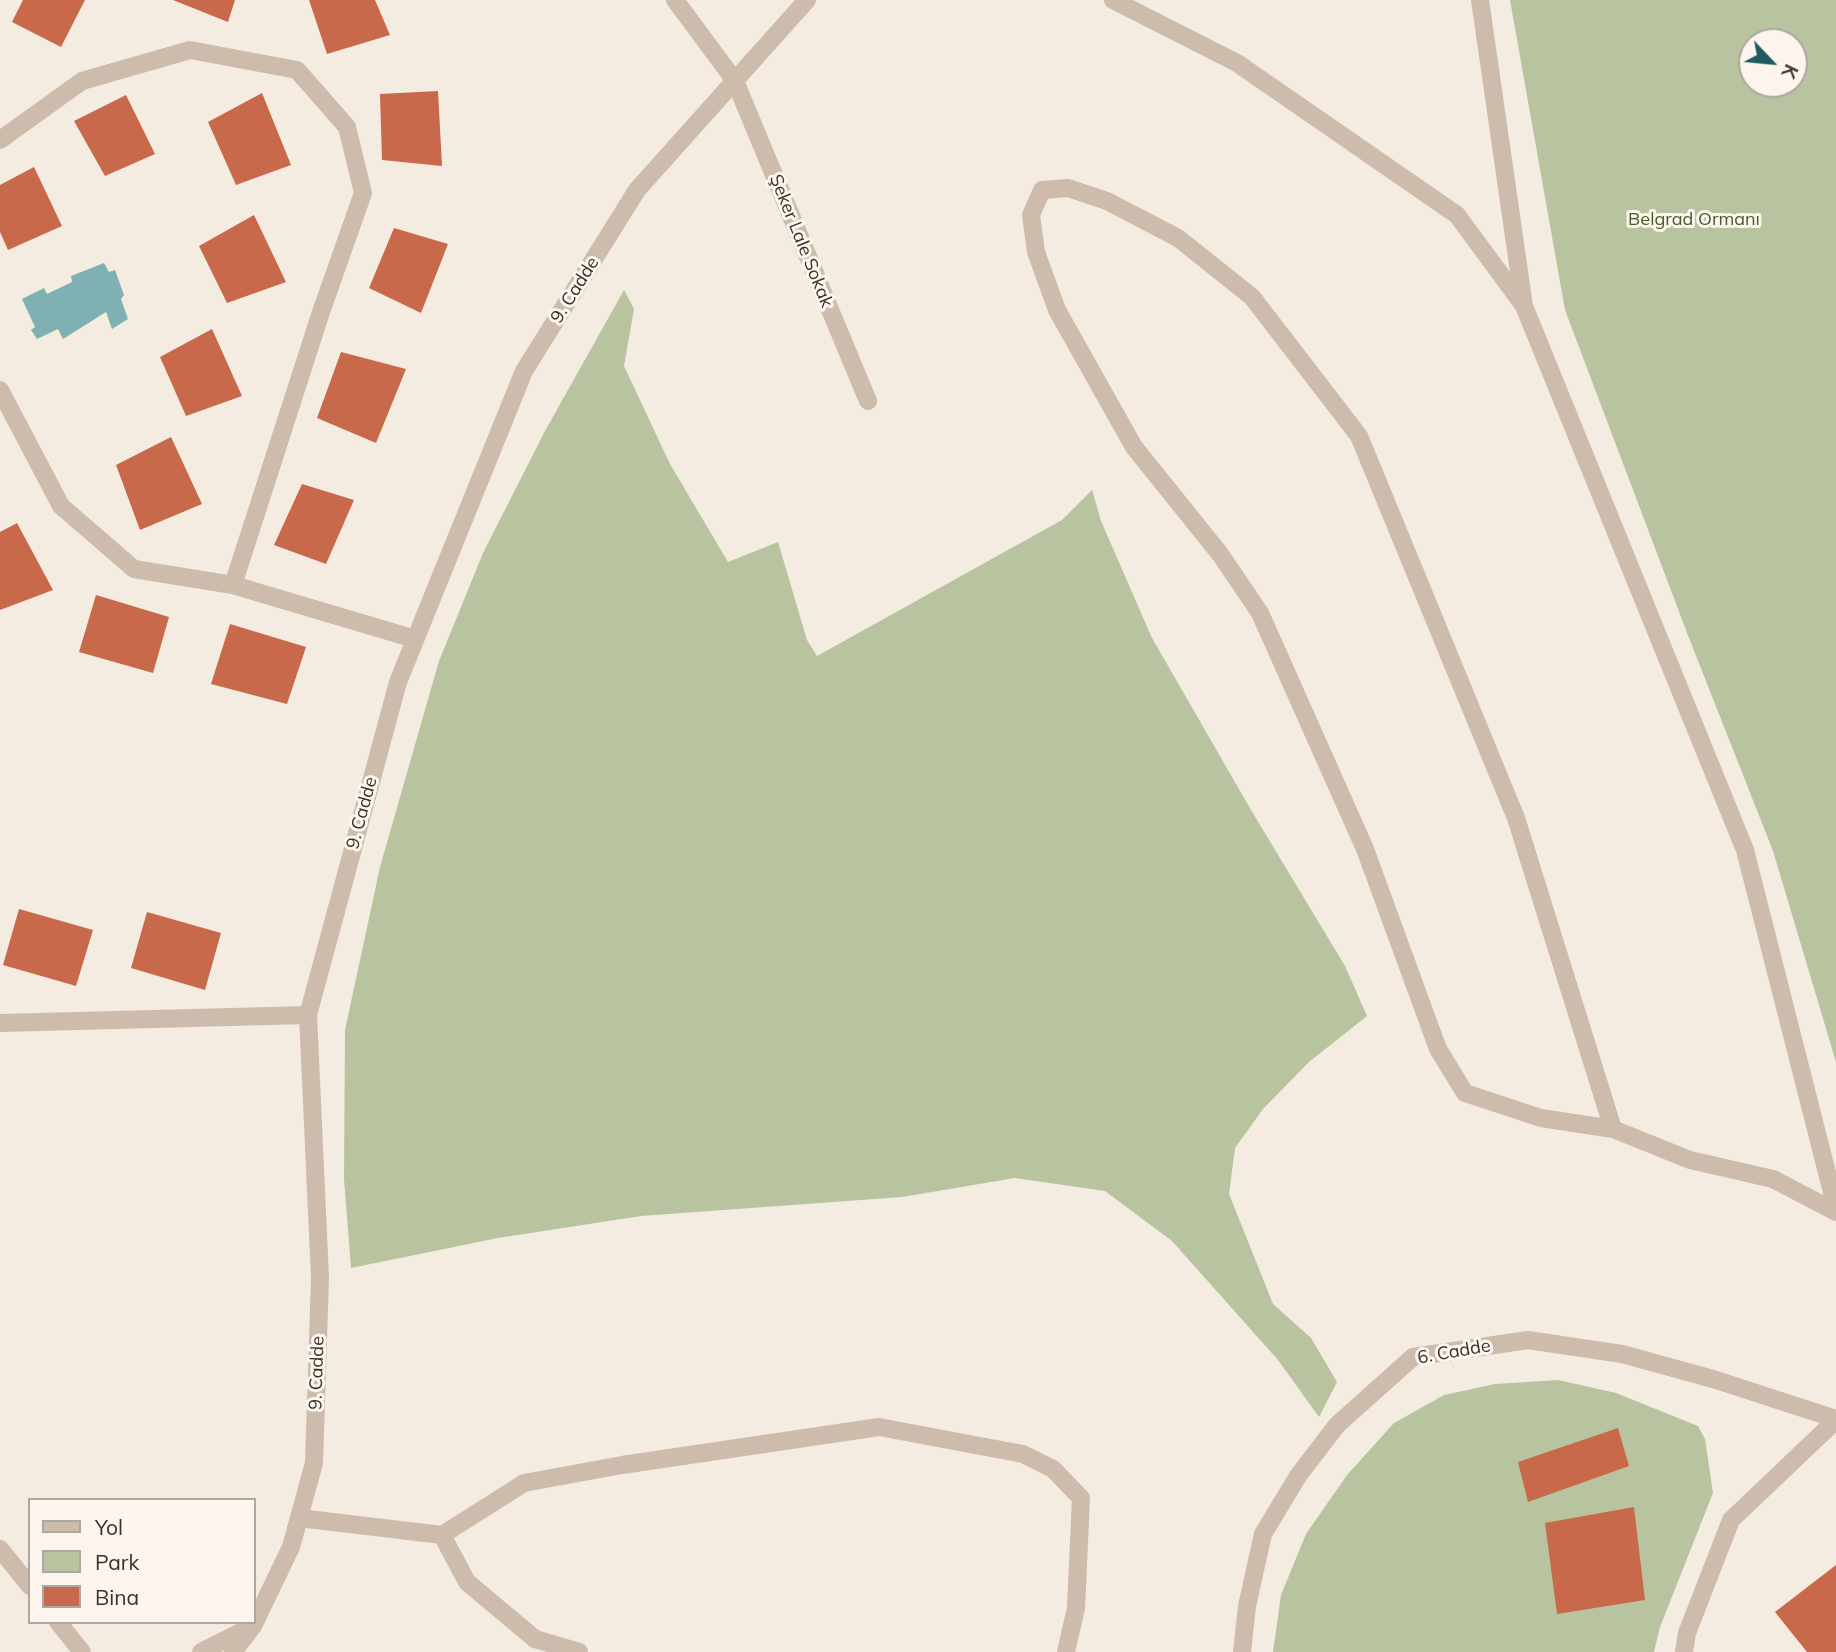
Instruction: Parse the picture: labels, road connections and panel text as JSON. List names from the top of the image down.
{
  "streets": {
    "street": ["Şeker Lale Sokak", "9. Cadde", "6. Cadde"]
  },
  "crossings": [
    ["Şeker Lale Sokak", "9. Cadde"]
  ],
  "parks": ["Belgrad Ormanı"],
  "legend": ["Yol", "Park", "Bina"],
  "north": "bottom right"
}
